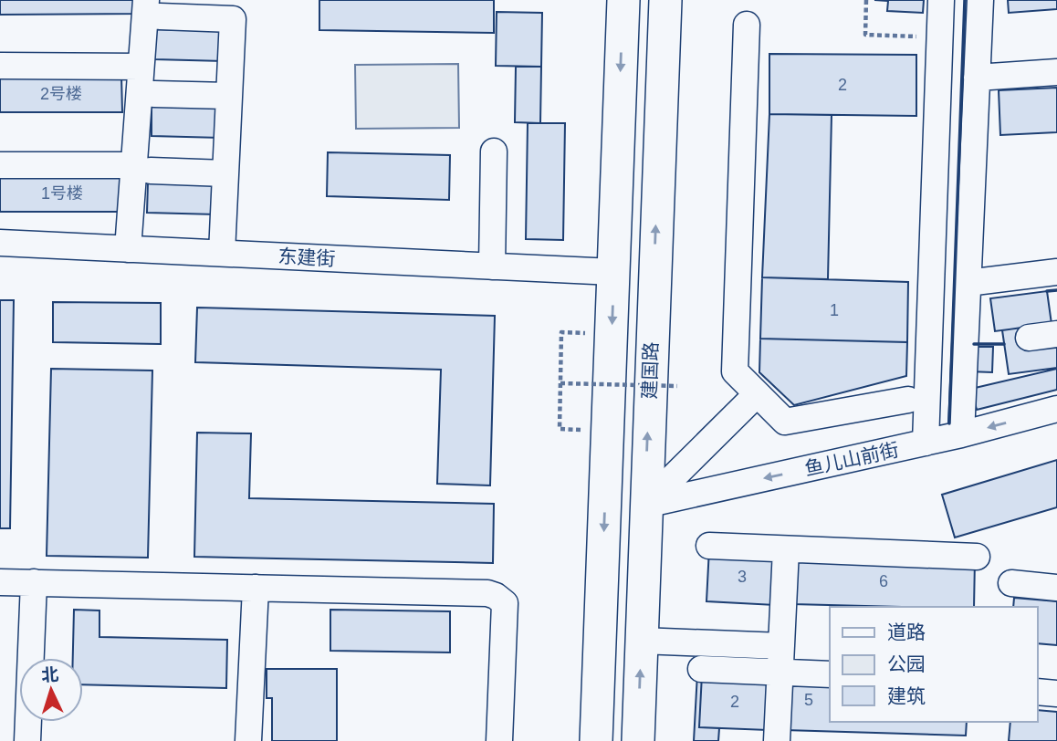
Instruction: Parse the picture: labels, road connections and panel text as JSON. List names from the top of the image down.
{
  "streets": {
    "main road": ["建国路"],
    "street": ["东建街", "鱼儿山前街"]
  },
  "crossings": [
    ["东建街", "建国路"],
    ["建国路", "鱼儿山前街"]
  ],
  "house_numbers": [
    "2",
    "2号楼",
    "1号楼",
    "1",
    "3",
    "6",
    "5",
    "2"
  ],
  "legend": ["道路", "公园", "建筑"],
  "north": "top"
}
